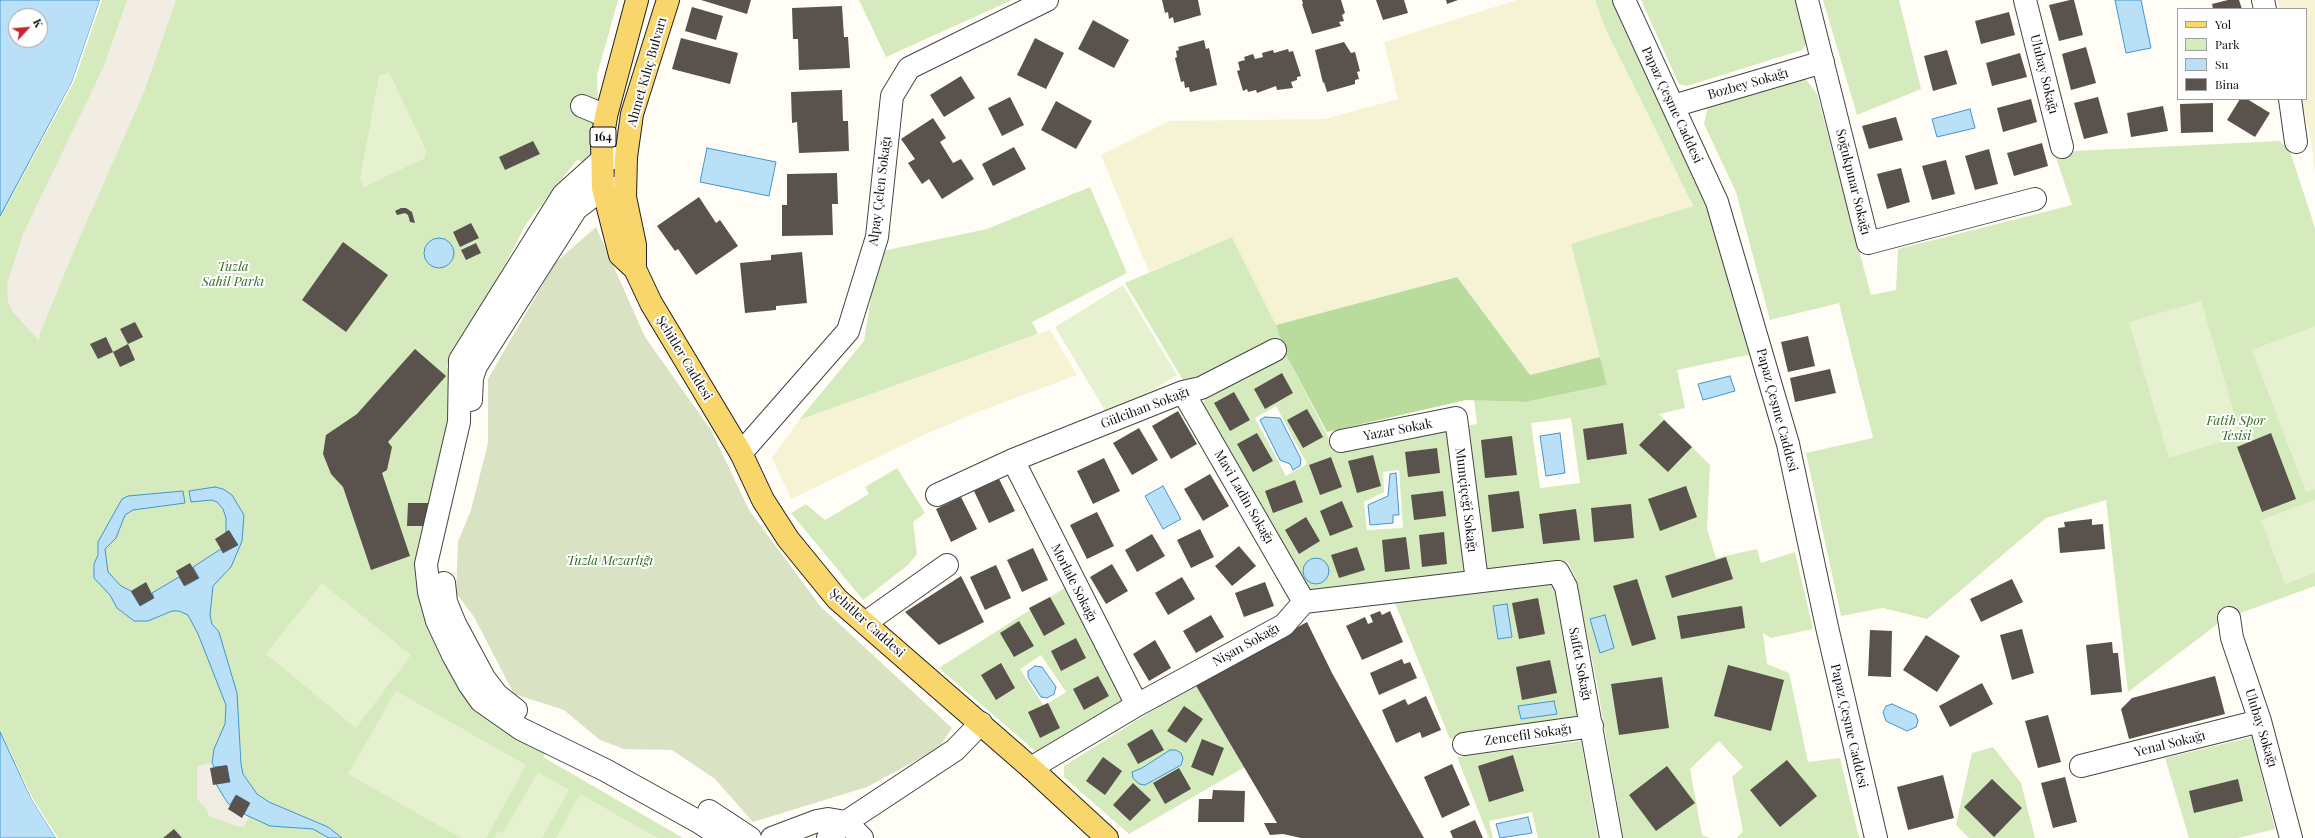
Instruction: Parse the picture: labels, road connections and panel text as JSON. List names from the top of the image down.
{
  "streets": {
    "main road": ["Ahmet Kılıç Bulvarı", "164", "Şehitler Caddesi"],
    "street": [
      "Ulubay Sokağı",
      "Bozbey Sokağı",
      "Papaz Çeşme Caddesi",
      "Soğukpınar Sokağı",
      "Alpay Çelen Sokağı",
      "Gülcihan Sokağı",
      "Yazar Sokak",
      "Mavi Ladin Sokağı",
      "Mumçiçeği Sokağı",
      "Morlale Sokağı",
      "Nişan Sokağı",
      "Saffet Sokağı",
      "Zencefil Sokağı",
      "Yenal Sokağı"
    ]
  },
  "crossings": [
    ["Ahmet Kılıç Bulvarı", "Şehitler Caddesi"],
    ["Ulubay Sokağı", "Yenal Sokağı"],
    ["Bozbey Sokağı", "Papaz Çeşme Caddesi"],
    ["Bozbey Sokağı", "Soğukpınar Sokağı"],
    ["Alpay Çelen Sokağı", "Şehitler Caddesi"],
    ["Şehitler Caddesi", "Nişan Sokağı"],
    ["Gülcihan Sokağı", "Mavi Ladin Sokağı"],
    ["Gülcihan Sokağı", "Morlale Sokağı"],
    ["Yazar Sokak", "Mumçiçeği Sokağı"],
    ["Mavi Ladin Sokağı", "Nişan Sokağı"],
    ["Mumçiçeği Sokağı", "Saffet Sokağı"],
    ["Morlale Sokağı", "Nişan Sokağı"],
    ["Saffet Sokağı", "Zencefil Sokağı"]
  ],
  "parks": ["Tuzla Sahil Parkı", "Fatih Spor Tesisi", "Tuzla Mezarlığı"],
  "legend": [
    "Yol",
    "Park",
    "Su",
    "Bina"
  ],
  "north": "top right"
}
